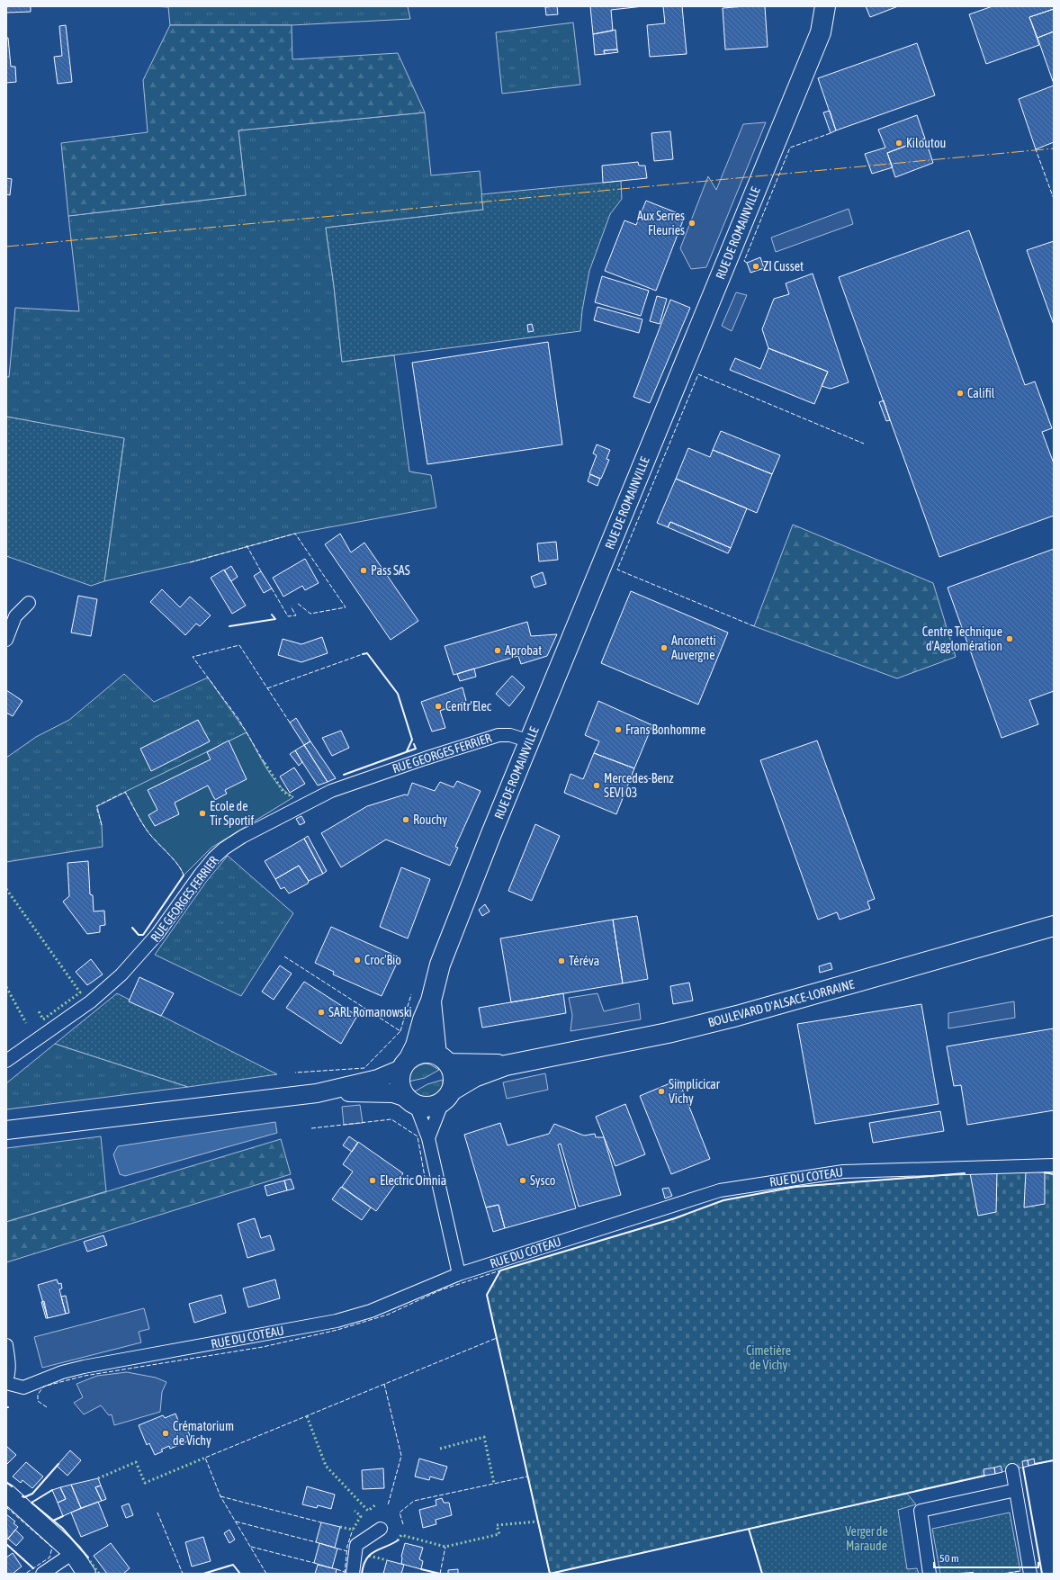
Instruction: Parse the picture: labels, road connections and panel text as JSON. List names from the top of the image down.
{
  "streets": {
    "main road": ["RUE DE ROMAINVILLE", "BOULEVARD D'ALSACE-LORRAINE"],
    "street": ["RUE GEORGES FERRIER", "RUE DU COTEAU"]
  },
  "crossings": [
    ["RUE DE ROMAINVILLE", "RUE GEORGES FERRIER"],
    ["RUE DE ROMAINVILLE", "BOULEVARD D'ALSACE-LORRAINE"]
  ],
  "parks": ["Cimetière de Vichy", "Verger de Maraude"],
  "places": [
    "Kiloutou",
    "Aux Serres Fleuries",
    "ZI Cusset",
    "Califil",
    "Pass SAS",
    "Centre Technique d'Agglomération",
    "Anconetti Auvergne",
    "Aprobat",
    "Centr'Elec",
    "Frans Bonhomme",
    "Mercedes-Benz SEVI 03",
    "Ecole de Tir Sportif",
    "Rouchy",
    "Croc'Bio",
    "Téréva",
    "SARL Romanowski",
    "Simplicicar Vichy",
    "Electric Omnia",
    "Sysco",
    "Crématorium de Vichy"
  ],
  "scale_bar": "50 m"
}
